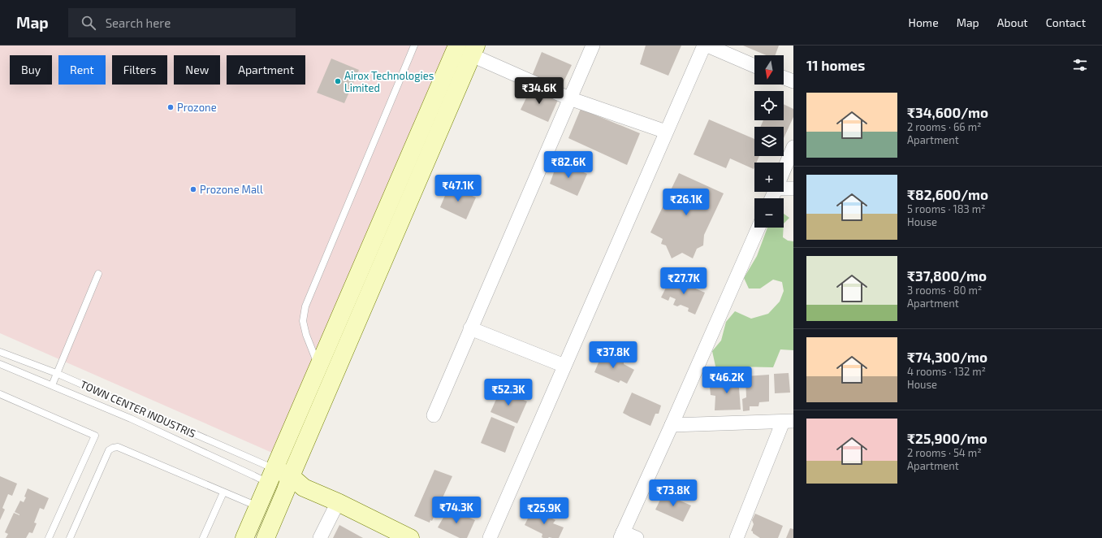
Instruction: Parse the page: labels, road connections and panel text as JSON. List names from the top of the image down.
{
  "streets": {
    "lane": ["TOWN CENTER INDUSTRIS"]
  },
  "places": ["Airox Technologies Limited", "Prozone", "Prozone Mall"],
  "north": "bottom",
  "page": {
    "header": "Map",
    "search": "Search here",
    "nav": [
      "Home",
      "Map",
      "About",
      "Contact"
    ],
    "heading": "11 homes",
    "map_buttons": ["+", "−"],
    "chip": [
      "Buy",
      "Rent",
      "Filters",
      "New",
      "Apartment"
    ],
    "price": [
      "₹34.6K",
      "₹82.6K",
      "₹47.1K",
      "₹26.1K",
      "₹27.7K",
      "₹37.8K",
      "₹46.2K",
      "₹52.3K",
      "₹73.8K",
      "₹74.3K",
      "₹25.9K"
    ],
    "list": [
      {
        "name": "₹34,600/mo",
        "note": "2 rooms · 66 m² · Apartment"
      },
      {
        "name": "₹82,600/mo",
        "note": "5 rooms · 183 m² · House"
      },
      {
        "name": "₹37,800/mo",
        "note": "3 rooms · 80 m² · Apartment"
      },
      {
        "name": "₹74,300/mo",
        "note": "4 rooms · 132 m² · House"
      },
      {
        "name": "₹25,900/mo",
        "note": "2 rooms · 54 m² · Apartment"
      }
    ]
  }
}
